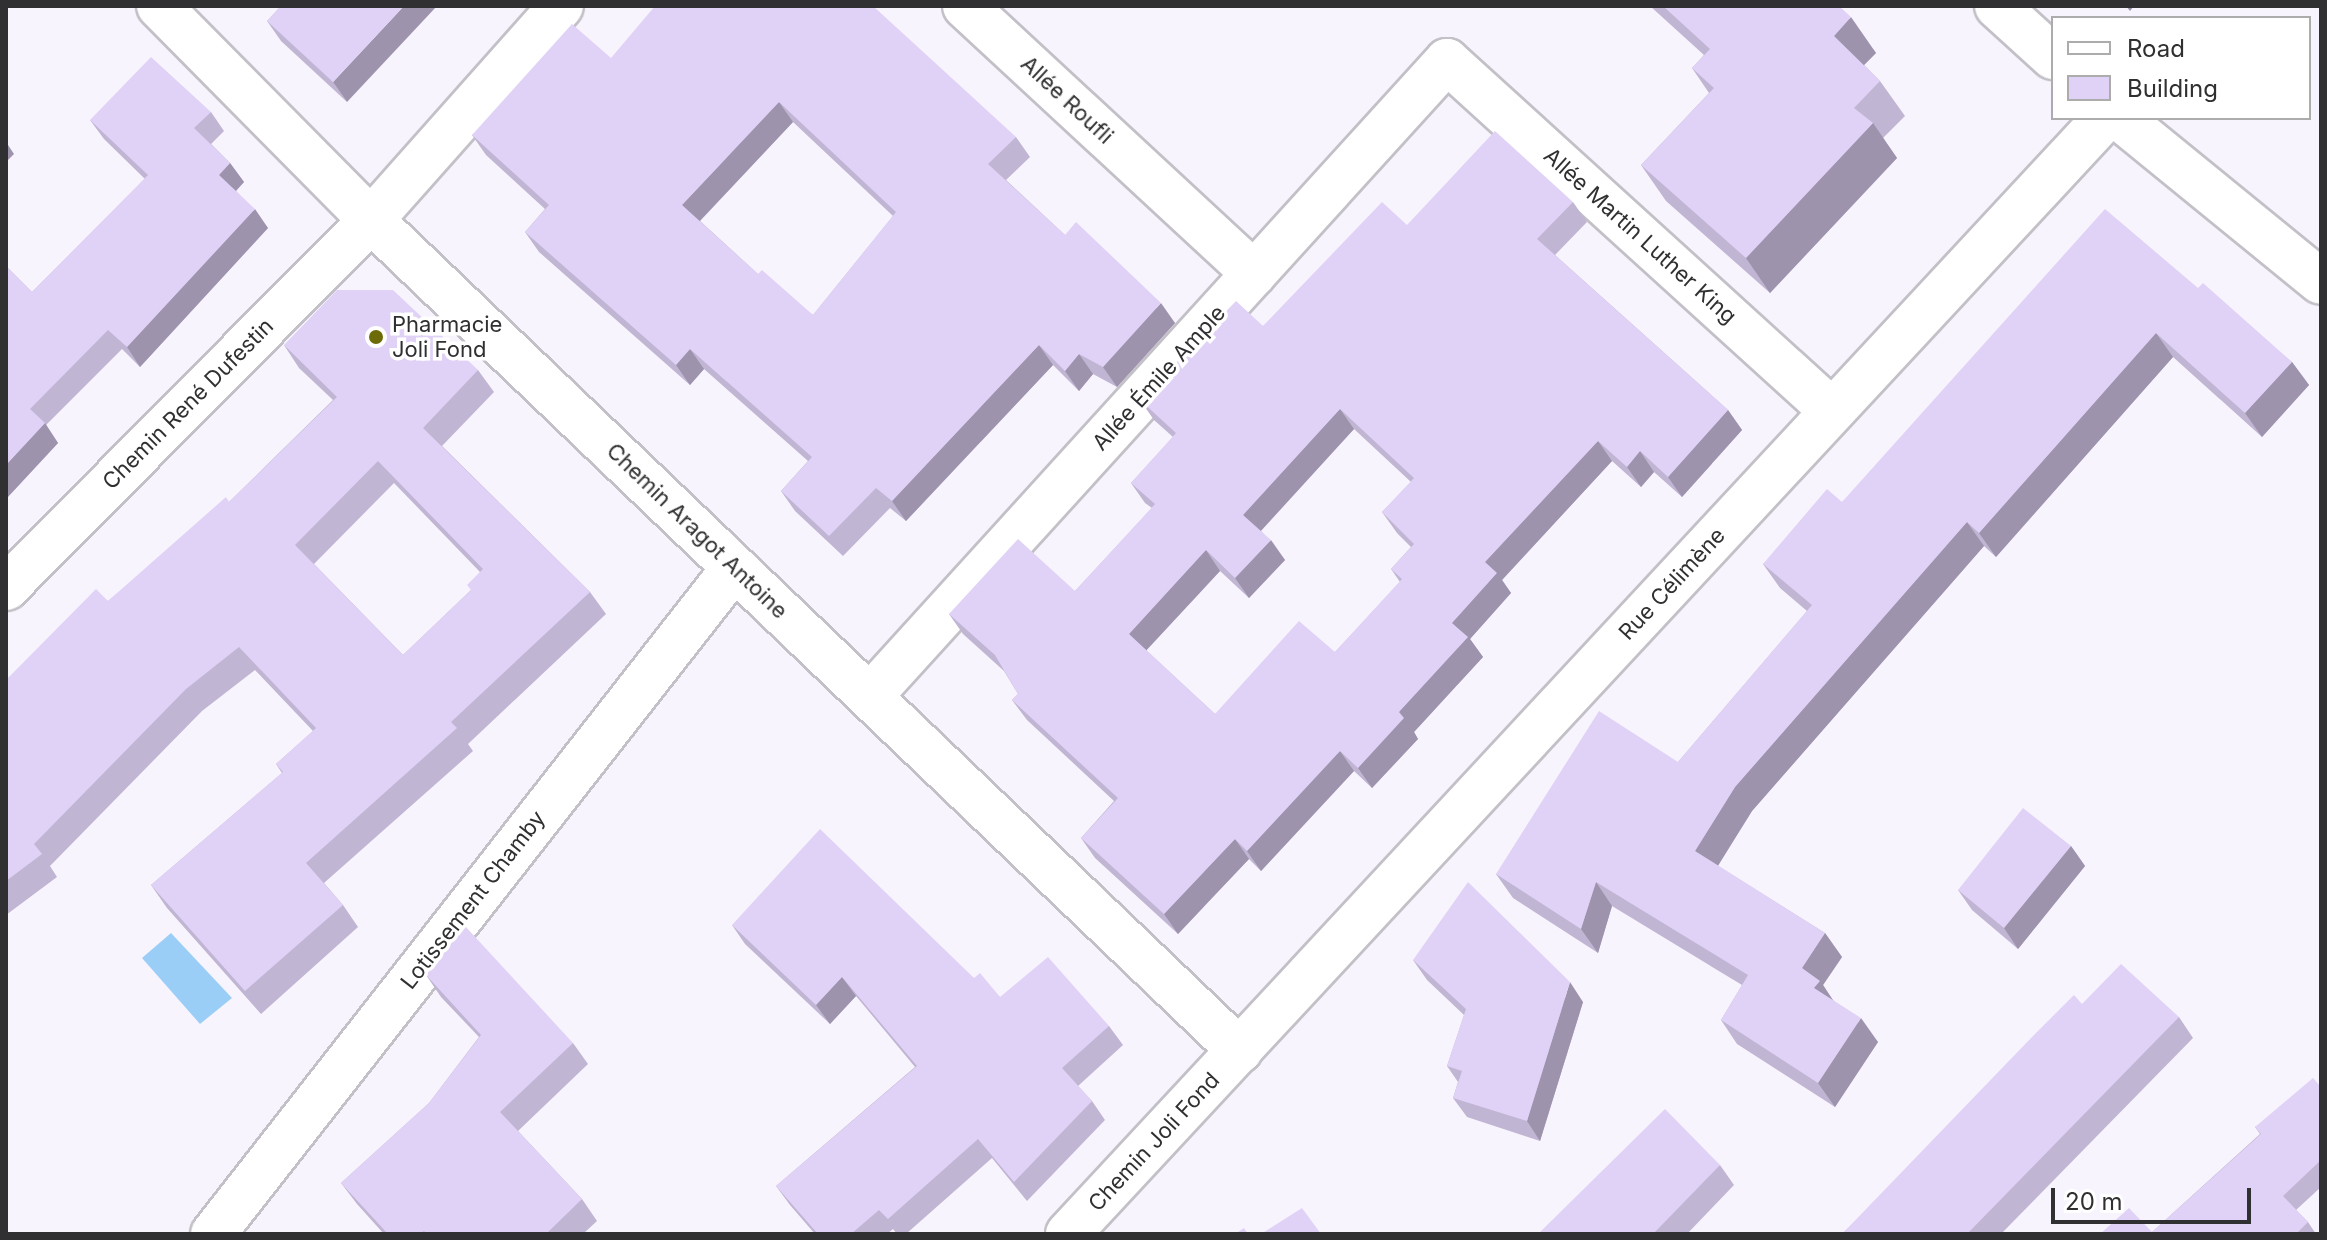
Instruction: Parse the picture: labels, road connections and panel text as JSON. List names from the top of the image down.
{
  "streets": {
    "street": [
      "Allée Roufli",
      "Allée Martin Luther King",
      "Allée Émile Ample",
      "Chemin René Dufestin",
      "Chemin Aragot Antoine",
      "Rue Célimène",
      "Lotissement Chamby",
      "Chemin Joli Fond"
    ]
  },
  "crossings": [
    ["Allée Roufli", "Allée Émile Ample"],
    ["Allée Martin Luther King", "Allée Émile Ample"],
    ["Allée Martin Luther King", "Rue Célimène"],
    ["Allée Émile Ample", "Chemin Aragot Antoine"],
    ["Chemin René Dufestin", "Chemin Aragot Antoine"],
    ["Chemin Aragot Antoine", "Rue Célimène"],
    ["Chemin Aragot Antoine", "Lotissement Chamby"],
    ["Chemin Aragot Antoine", "Chemin Joli Fond"],
    ["Rue Célimène", "Chemin Joli Fond"]
  ],
  "places": ["Pharmacie Joli Fond"],
  "legend": ["Road", "Building"],
  "scale_bar": "20 m"
}
